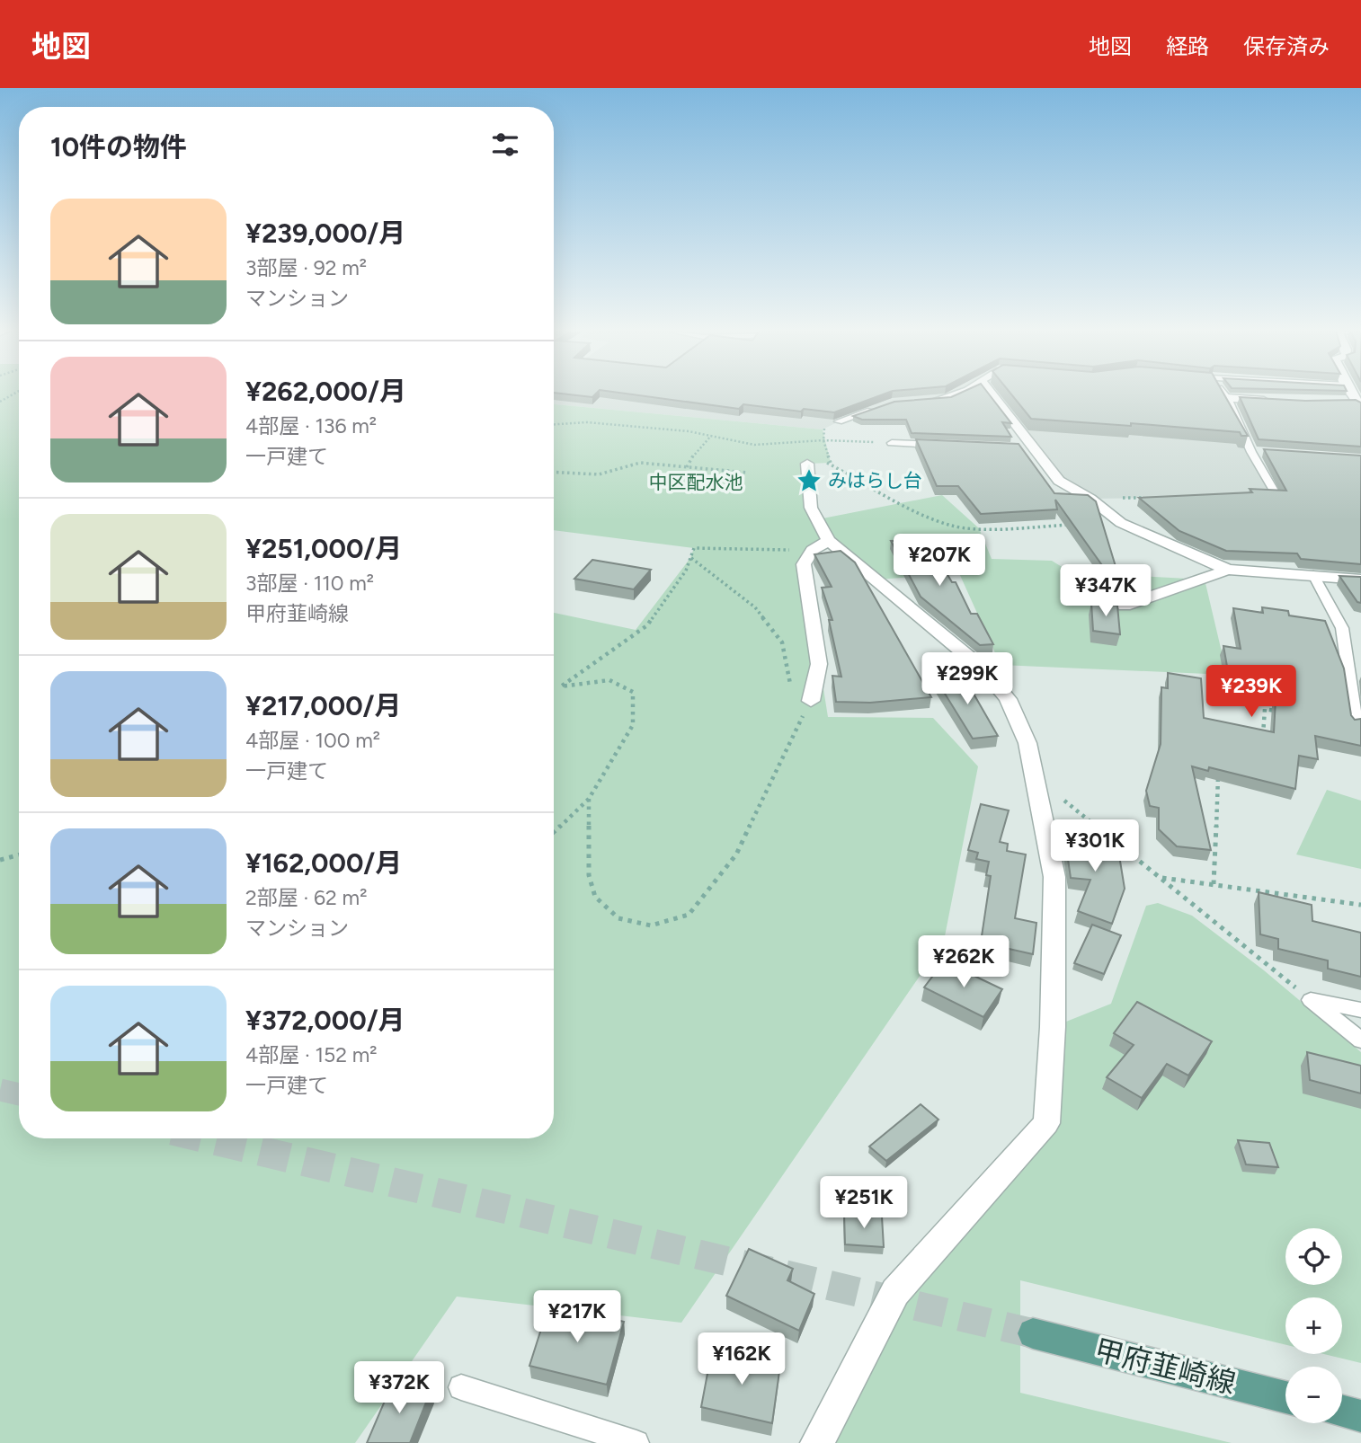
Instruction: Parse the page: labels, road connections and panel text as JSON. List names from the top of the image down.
{
  "streets": {
    "main road": ["甲府韮崎線"]
  },
  "parks": ["中区配水池"],
  "places": {
    "place": ["みはらし台"]
  },
  "page": {
    "header": "地図",
    "nav": ["地図", "経路", "保存済み"],
    "heading": "10件の物件",
    "list": [
      {
        "name": "¥239,000/月",
        "note": "3部屋 · 92 m² · マンション"
      },
      {
        "name": "¥262,000/月",
        "note": "4部屋 · 136 m² · 一戸建て"
      },
      {
        "name": "¥251,000/月",
        "note": "3部屋 · 110 m² · 甲府韮崎線"
      },
      {
        "name": "¥217,000/月",
        "note": "4部屋 · 100 m² · 一戸建て"
      },
      {
        "name": "¥162,000/月",
        "note": "2部屋 · 62 m² · マンション"
      },
      {
        "name": "¥372,000/月",
        "note": "4部屋 · 152 m² · 一戸建て"
      }
    ],
    "price": [
      "¥207K",
      "¥347K",
      "¥299K",
      "¥239K",
      "¥301K",
      "¥262K",
      "¥251K",
      "¥217K",
      "¥162K",
      "¥372K"
    ],
    "map_buttons": ["+", "−"]
  }
}
